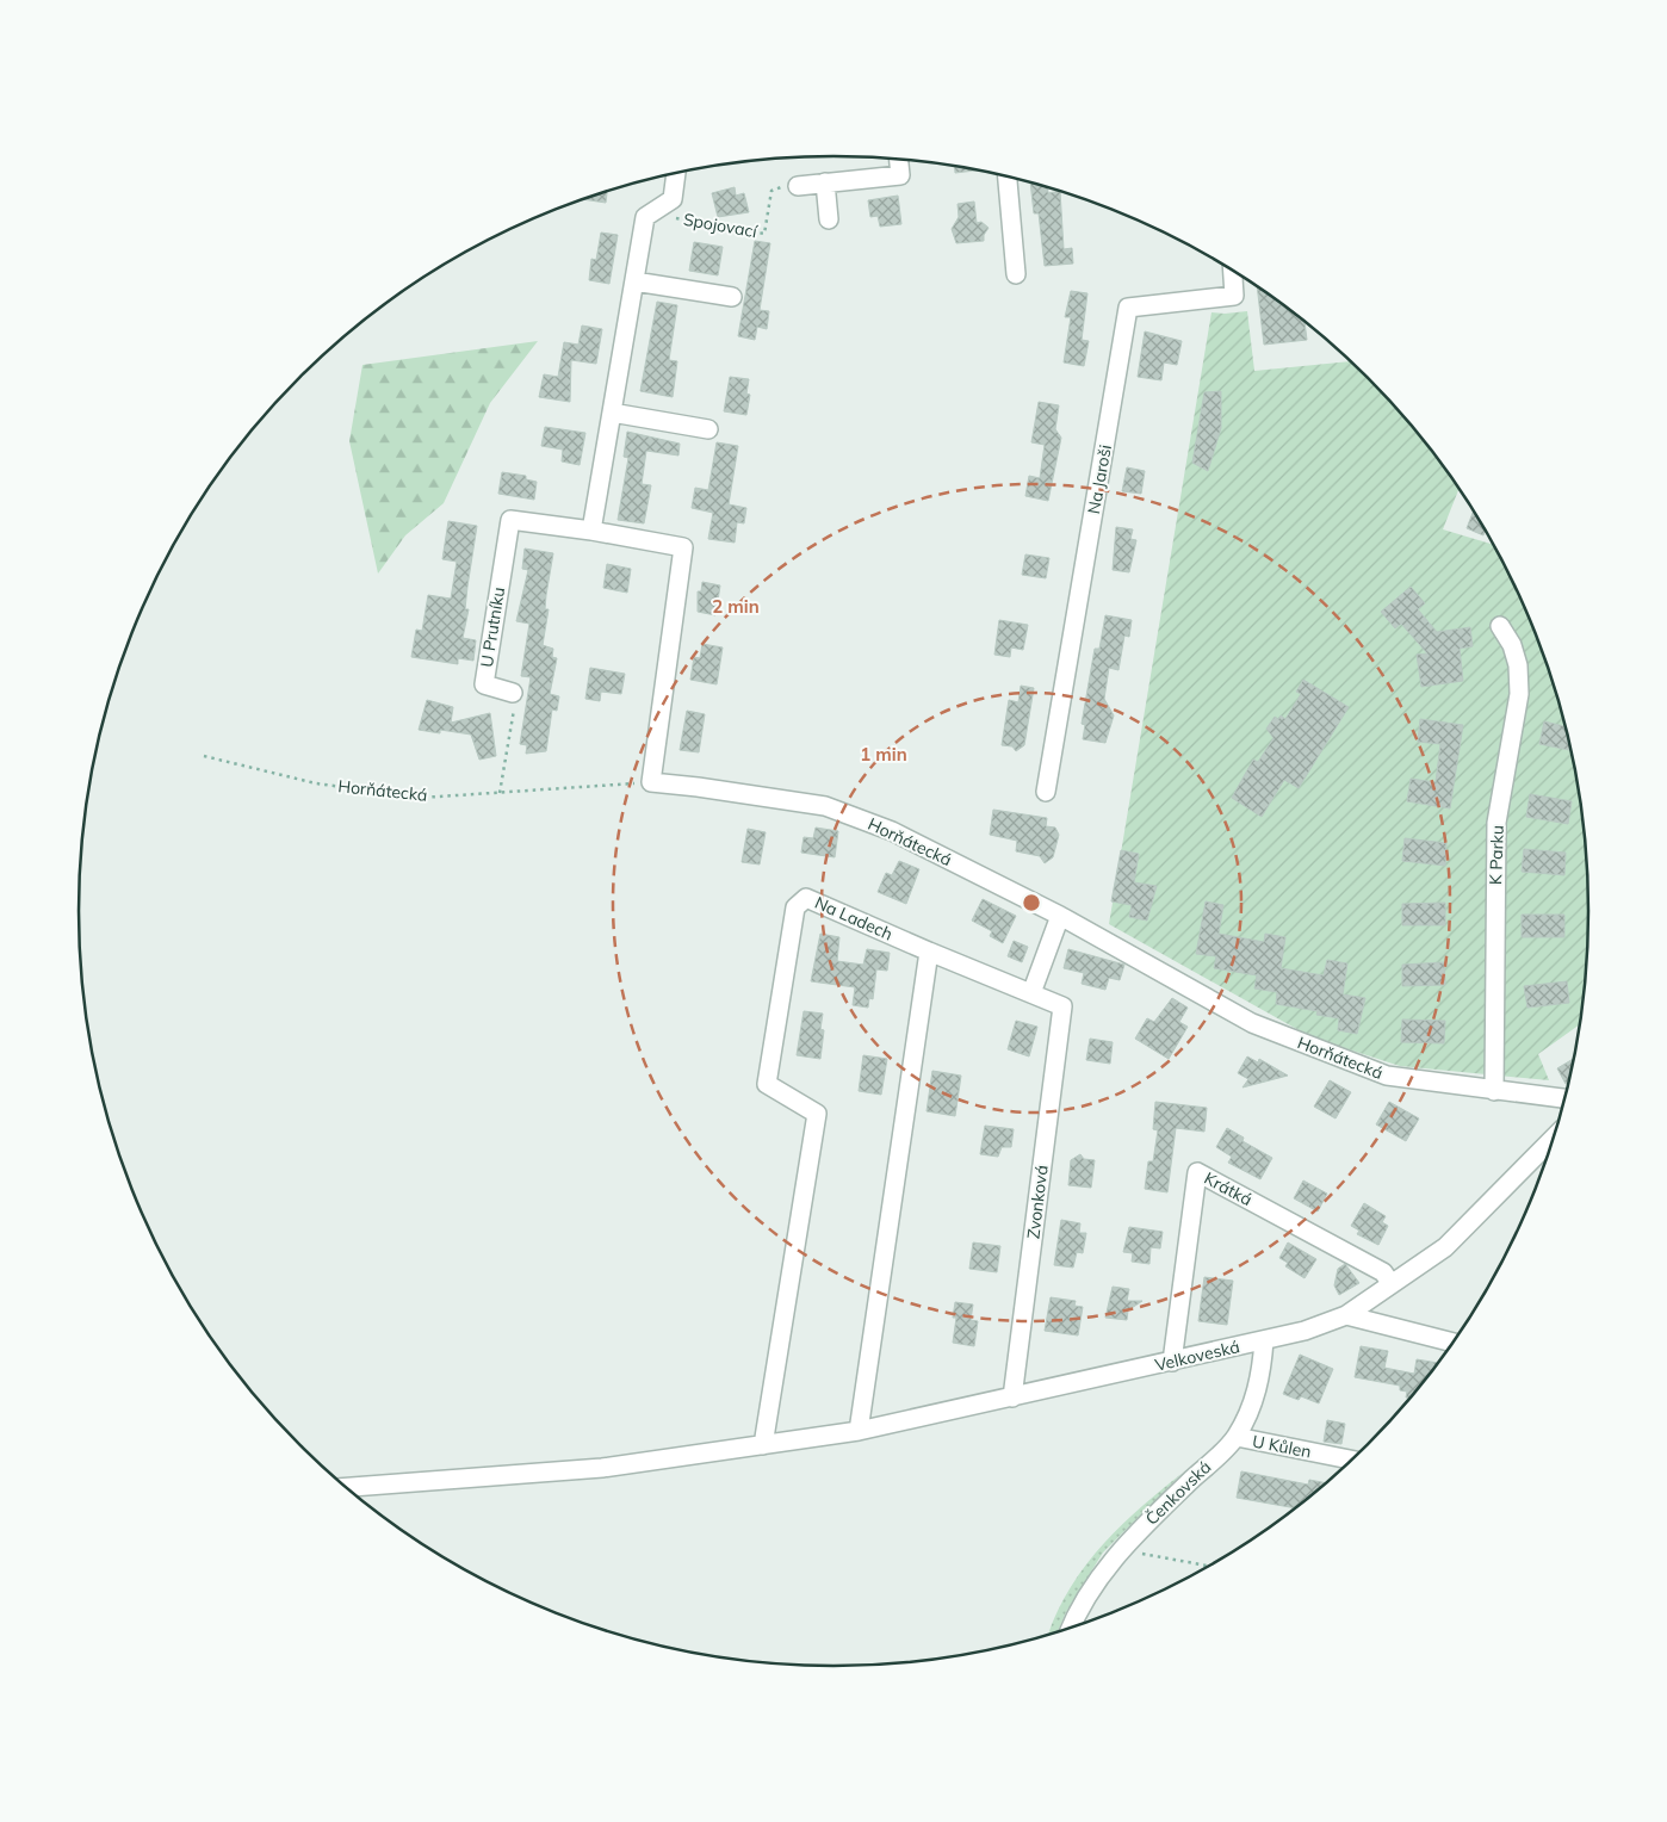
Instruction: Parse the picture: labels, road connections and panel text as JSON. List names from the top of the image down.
{
  "streets": {
    "street": [
      "Na Jaroši",
      "U Prutníku",
      "Horňátecká",
      "K Parku",
      "Na Ladech",
      "Krátká",
      "Zvonková",
      "Velkoveská",
      "U Kůlen",
      "Čenkovská"
    ],
    "path": ["Spojovací"]
  },
  "crossings": [
    ["U Prutníku", "Horňátecká"],
    ["Horňátecká", "K Parku"],
    ["Na Ladech", "Velkoveská"],
    ["Krátká", "Velkoveská"],
    ["Zvonková", "Velkoveská"],
    ["Velkoveská", "Čenkovská"],
    ["U Kůlen", "Čenkovská"]
  ],
  "rings": ["2 min", "1 min"]
}
